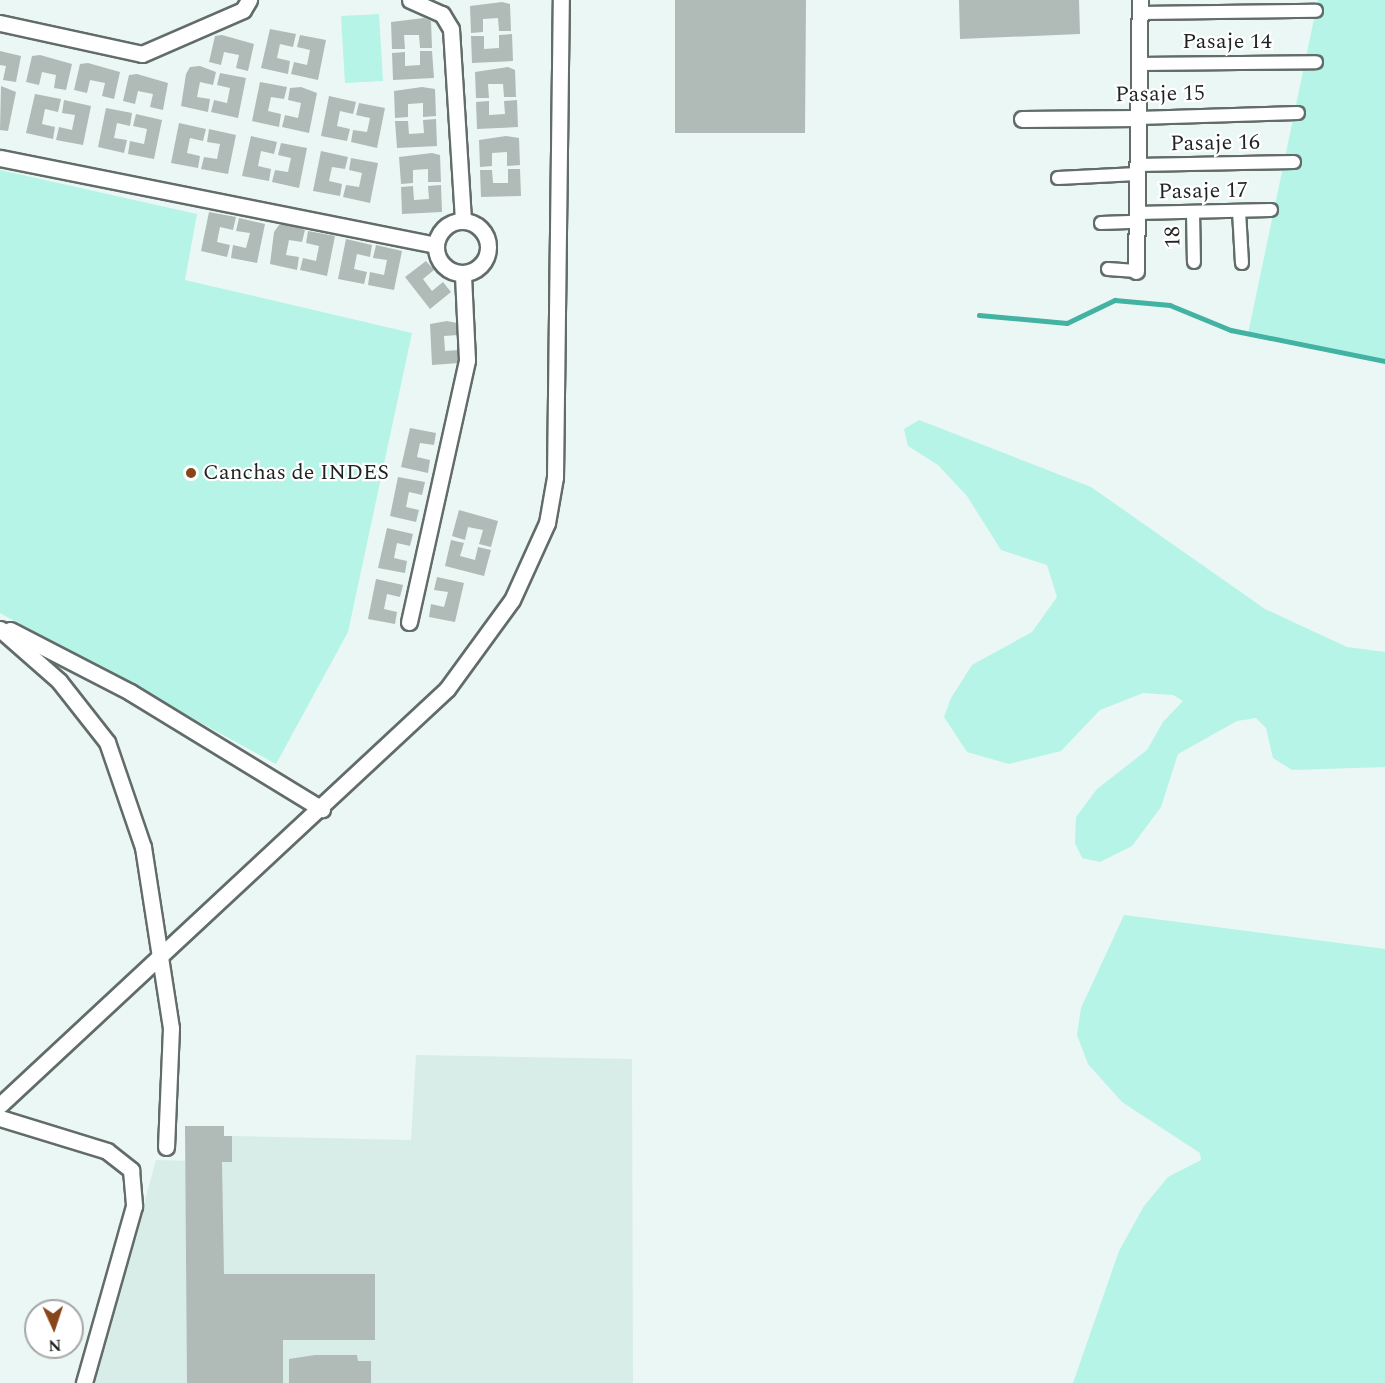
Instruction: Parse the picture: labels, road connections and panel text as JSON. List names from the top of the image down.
{
  "streets": {
    "street": [
      "Pasaje 14",
      "Pasaje 15",
      "Pasaje 16",
      "Pasaje 17",
      "18"
    ]
  },
  "crossings": [
    ["Pasaje 17", "18"]
  ],
  "places": ["Canchas de INDES"],
  "north": "bottom"
}
